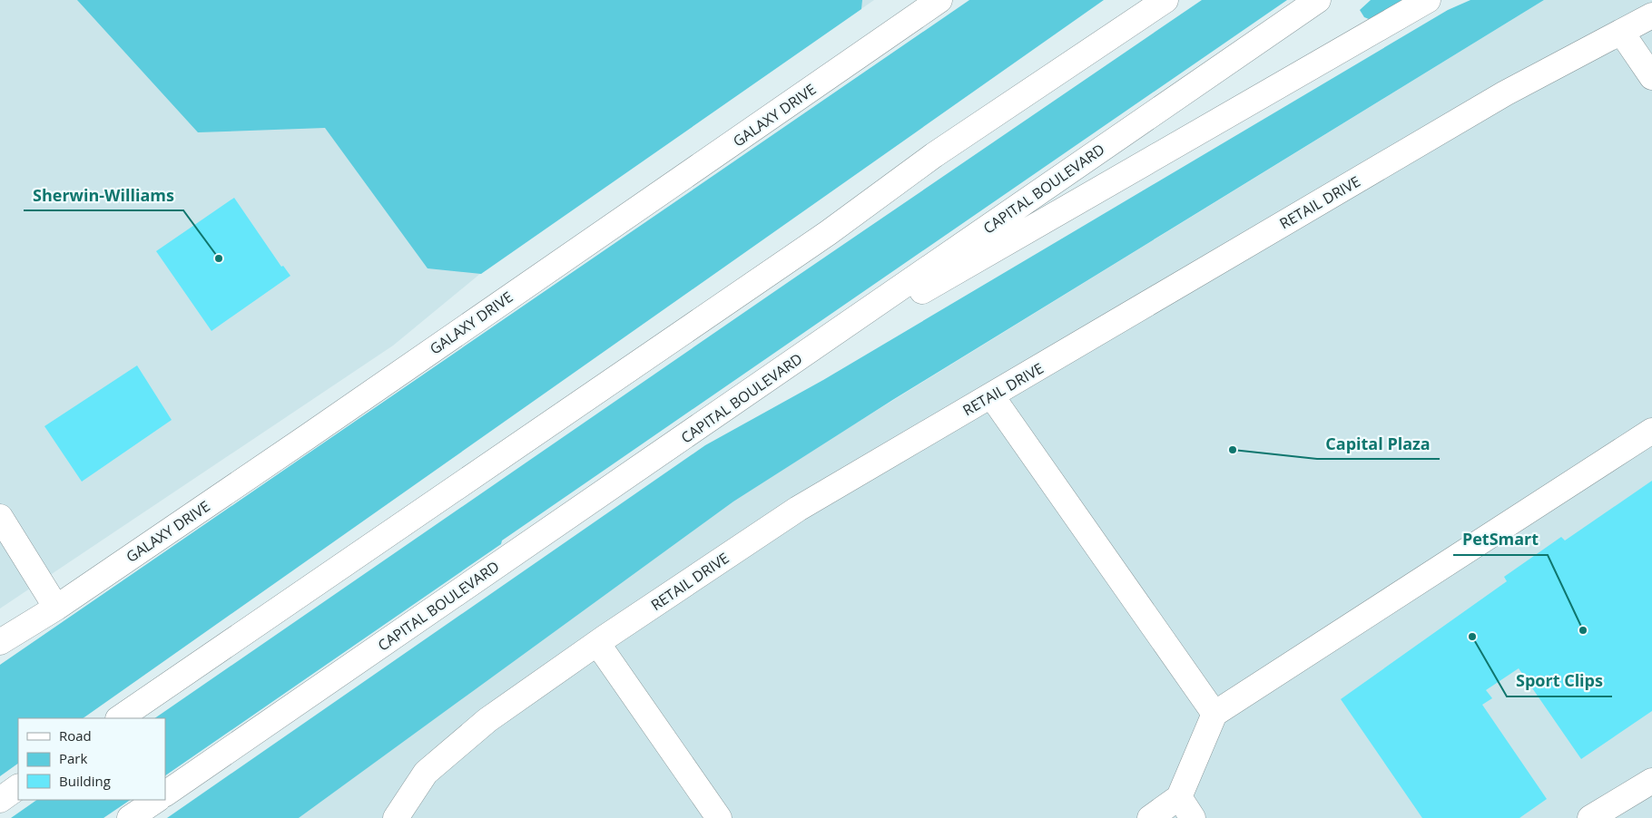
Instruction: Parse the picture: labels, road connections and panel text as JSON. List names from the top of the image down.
{
  "streets": {
    "main road": ["GALAXY DRIVE", "CAPITAL BOULEVARD", "RETAIL DRIVE"]
  },
  "places": [
    "Sherwin-Williams",
    "Capital Plaza",
    "PetSmart",
    "Sport Clips"
  ],
  "legend": ["Road", "Park", "Building"]
}
